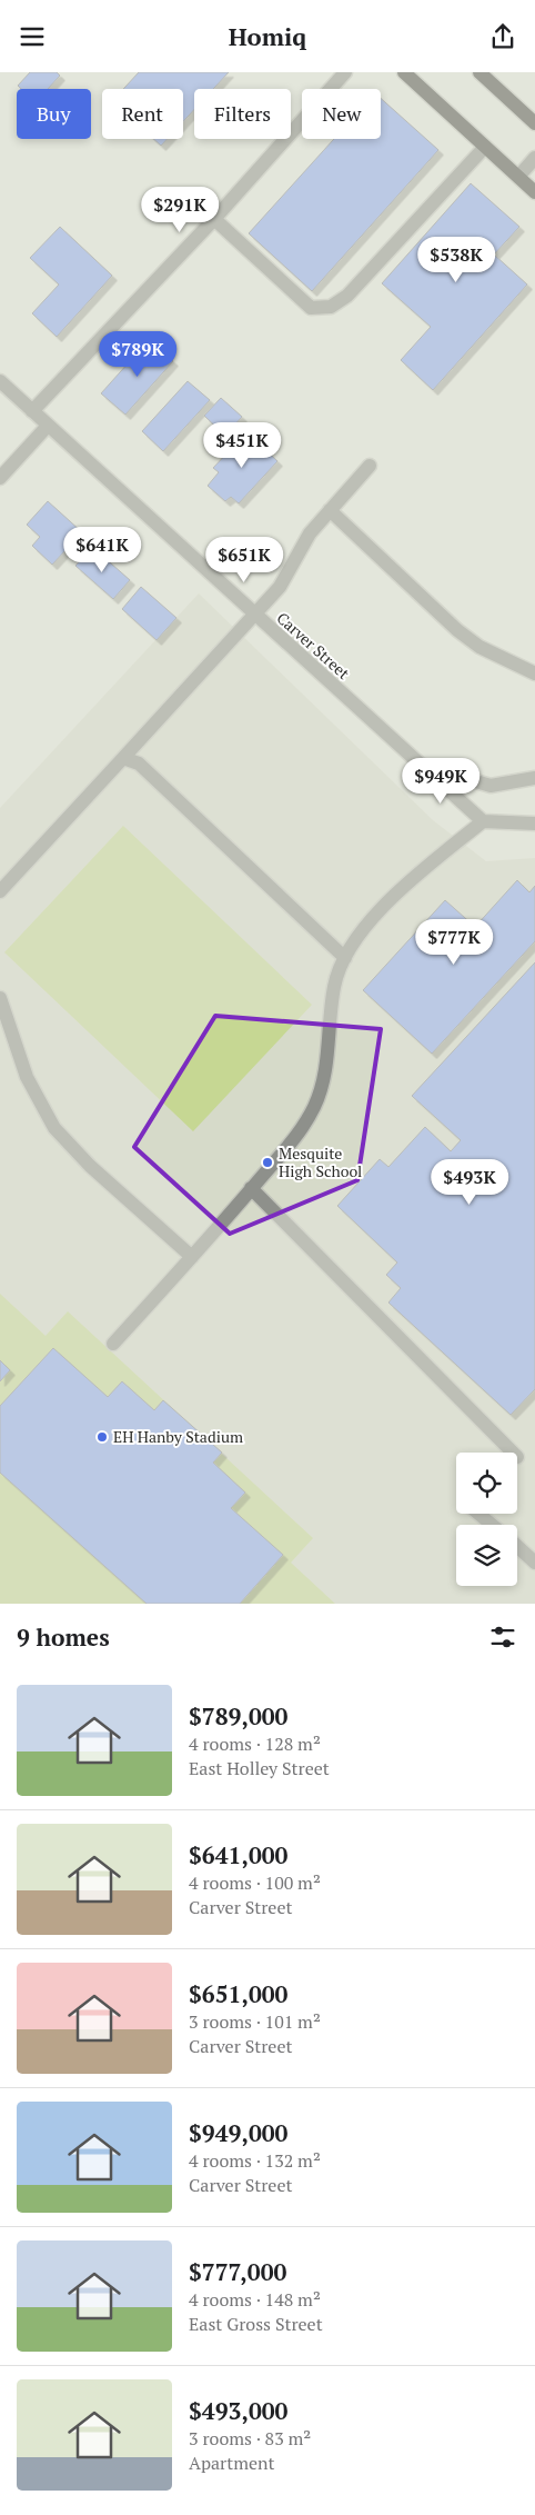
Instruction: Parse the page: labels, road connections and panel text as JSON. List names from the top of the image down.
{
  "streets": {
    "street": ["Carver Street"]
  },
  "places": ["Mesquite High School", "EH Hanby Stadium"],
  "page": {
    "header": "Homiq",
    "chip": [
      "Buy",
      "Rent",
      "Filters",
      "New"
    ],
    "price": [
      "$291K",
      "$538K",
      "$789K",
      "$451K",
      "$641K",
      "$651K",
      "$949K",
      "$777K",
      "$493K"
    ],
    "heading": "9 homes",
    "list": [
      {
        "name": "$789,000",
        "note": "4 rooms · 128 m² · East Holley Street"
      },
      {
        "name": "$641,000",
        "note": "4 rooms · 100 m² · Carver Street"
      },
      {
        "name": "$651,000",
        "note": "3 rooms · 101 m² · Carver Street"
      },
      {
        "name": "$949,000",
        "note": "4 rooms · 132 m² · Carver Street"
      },
      {
        "name": "$777,000",
        "note": "4 rooms · 148 m² · East Gross Street"
      },
      {
        "name": "$493,000",
        "note": "3 rooms · 83 m² · Apartment"
      }
    ]
  }
}
